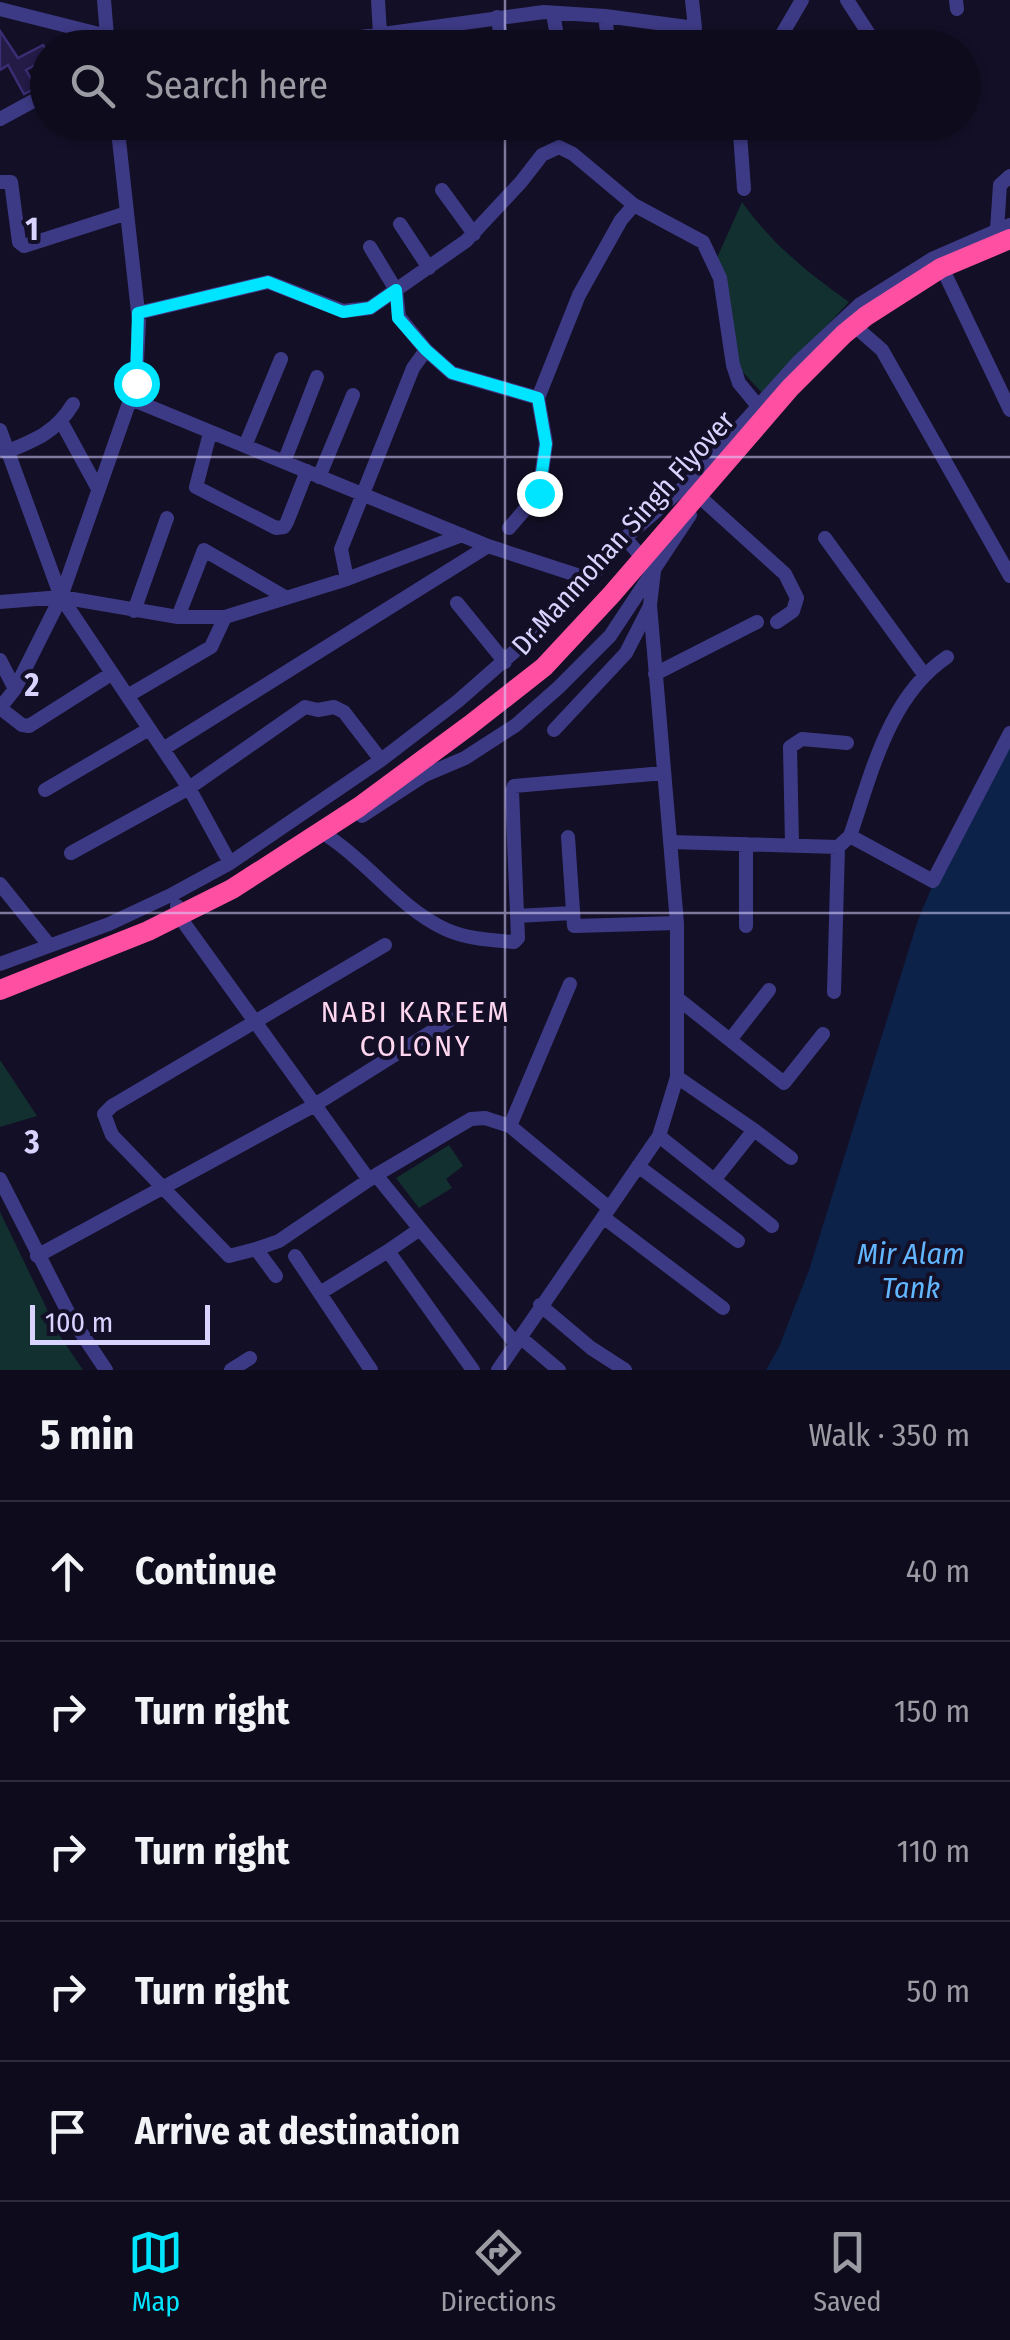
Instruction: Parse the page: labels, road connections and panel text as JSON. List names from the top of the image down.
{
  "streets": {
    "highway": ["Dr.Manmohan Singh Flyover"]
  },
  "districts": ["NABI KAREEM COLONY"],
  "water": ["Mir Alam Tank"],
  "scale_bar": "100 m",
  "page": {
    "search": "Search here",
    "scale": "100 m",
    "heading": ["5 min", "Walk · 350 m"],
    "list": [
      ["Continue", "40 m"],
      ["Turn right", "150 m"],
      ["Turn right", "110 m"],
      ["Turn right", "50 m"],
      "Arrive at destination"
    ],
    "nav": ["Map", "Directions", "Saved"]
  },
  "grid": {
    "rows": ["1", "2", "3"]
  }
}
